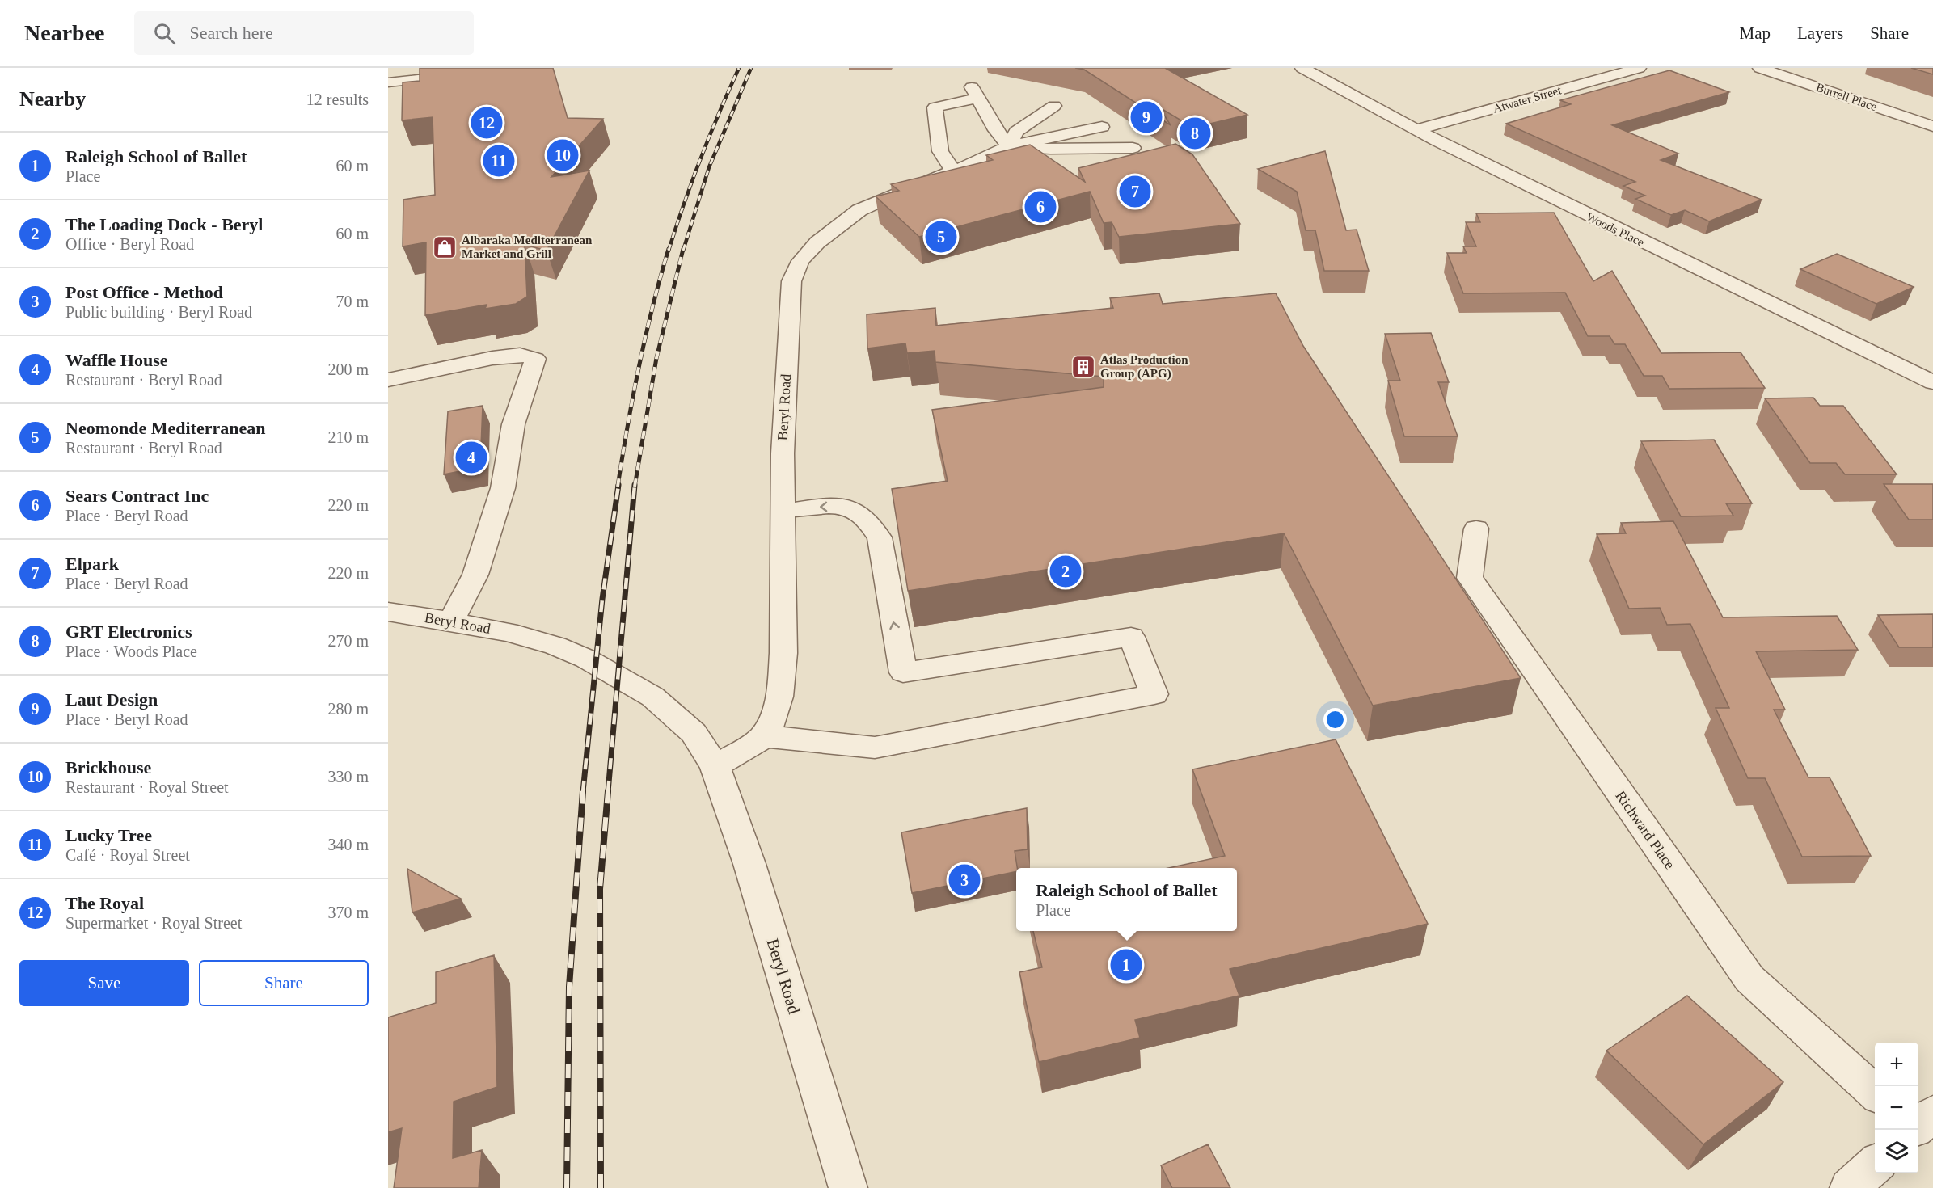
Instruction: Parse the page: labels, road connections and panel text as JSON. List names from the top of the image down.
{
  "streets": {
    "street": [
      "Burrell Place",
      "Atwater Street",
      "Woods Place",
      "Beryl Road",
      "Richward Place"
    ]
  },
  "crossings": [
    ["Atwater Street", "Woods Place"]
  ],
  "places": {
    "shop": ["Albaraka Mediterranean Market and Grill"],
    "building": ["Atlas Production Group (APG)"]
  },
  "page": {
    "header": "Nearbee",
    "search": "Search here",
    "nav": ["Map", "Layers", "Share"],
    "heading": ["Nearby", "12 results"],
    "pins": [
      "9",
      "12",
      "8",
      "10",
      "11",
      "7",
      "6",
      "5",
      "4",
      "2",
      "3",
      "1"
    ],
    "list": [
      {
        "mark": "1",
        "name": "Raleigh School of Ballet",
        "note": "Place",
        "value": "60 m"
      },
      {
        "mark": "2",
        "name": "The Loading Dock - Beryl",
        "note": "Office · Beryl Road",
        "value": "60 m"
      },
      {
        "mark": "3",
        "name": "Post Office - Method",
        "note": "Public building · Beryl Road",
        "value": "70 m"
      },
      {
        "mark": "4",
        "name": "Waffle House",
        "note": "Restaurant · Beryl Road",
        "value": "200 m"
      },
      {
        "mark": "5",
        "name": "Neomonde Mediterranean",
        "note": "Restaurant · Beryl Road",
        "value": "210 m"
      },
      {
        "mark": "6",
        "name": "Sears Contract Inc",
        "note": "Place · Beryl Road",
        "value": "220 m"
      },
      {
        "mark": "7",
        "name": "Elpark",
        "note": "Place · Beryl Road",
        "value": "220 m"
      },
      {
        "mark": "8",
        "name": "GRT Electronics",
        "note": "Place · Woods Place",
        "value": "270 m"
      },
      {
        "mark": "9",
        "name": "Laut Design",
        "note": "Place · Beryl Road",
        "value": "280 m"
      },
      {
        "mark": "10",
        "name": "Brickhouse",
        "note": "Restaurant · Royal Street",
        "value": "330 m"
      },
      {
        "mark": "11",
        "name": "Lucky Tree",
        "note": "Café · Royal Street",
        "value": "340 m"
      },
      {
        "mark": "12",
        "name": "The Royal",
        "note": "Supermarket · Royal Street",
        "value": "370 m"
      }
    ],
    "popup": ["Raleigh School of Ballet", "Place"],
    "buttons": ["Save", "Share"],
    "map_buttons": ["+", "−"]
  }
}
